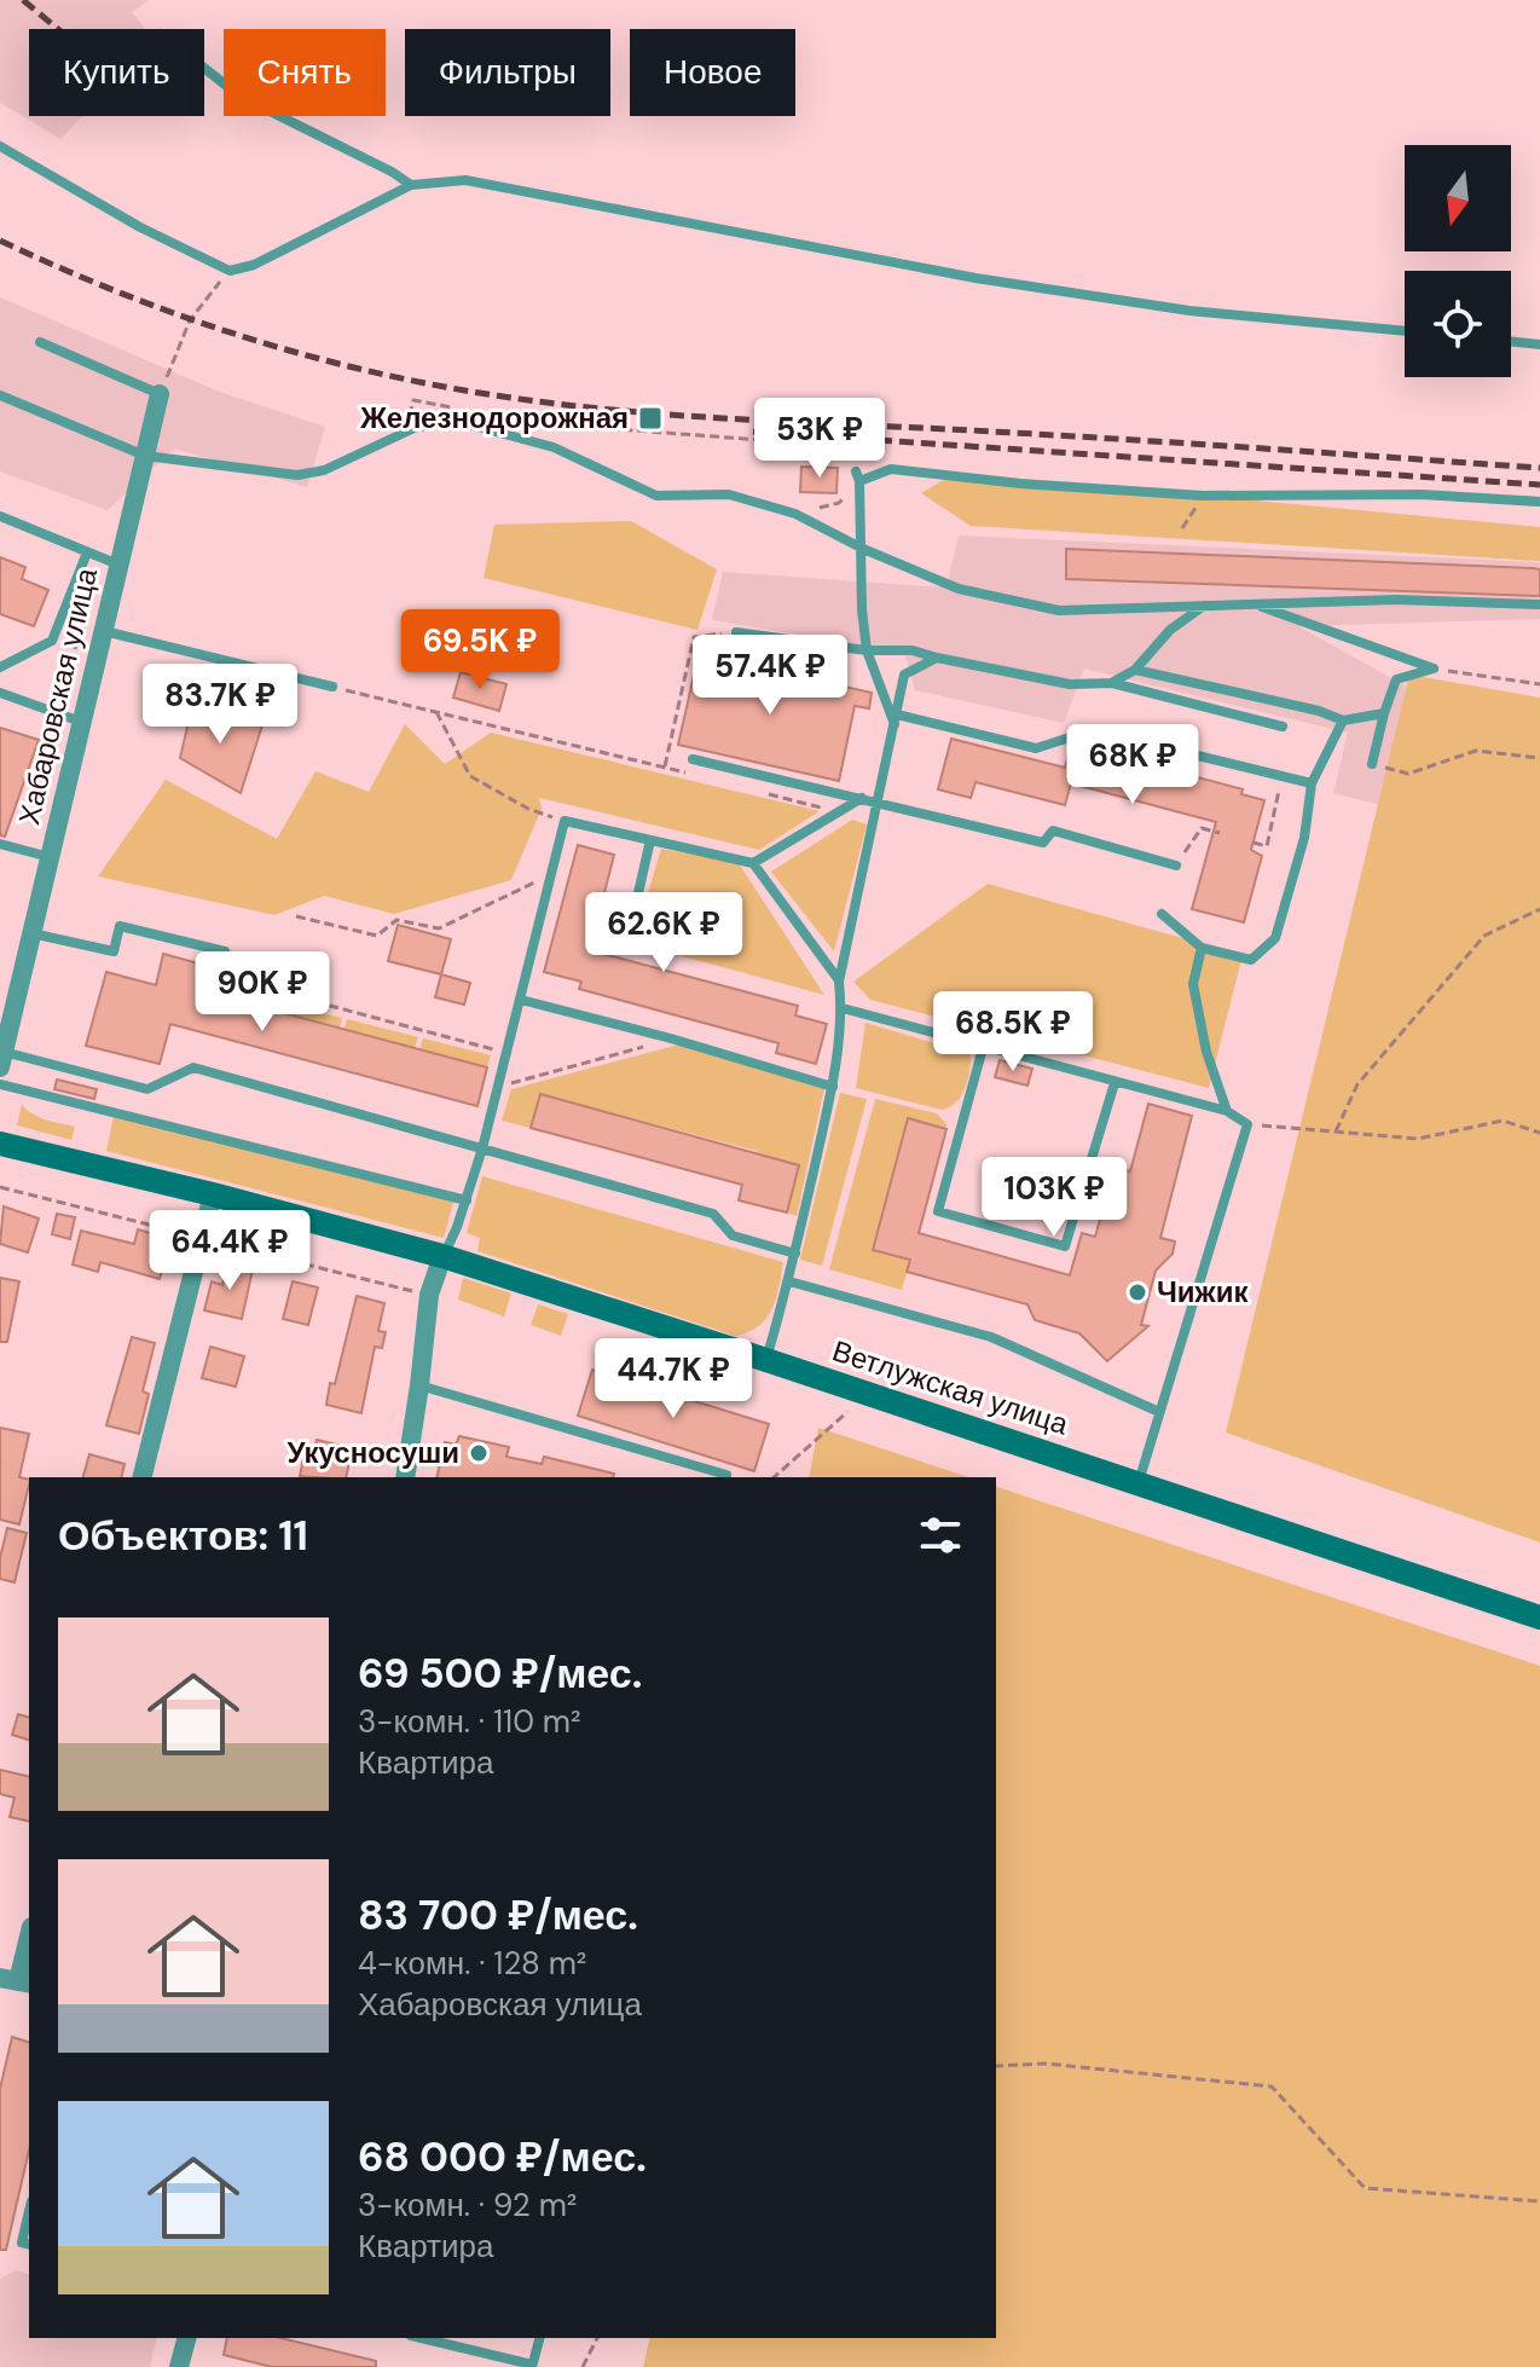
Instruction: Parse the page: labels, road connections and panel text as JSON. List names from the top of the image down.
{
  "streets": {
    "main road": ["Ветлужская улица"],
    "street": ["Хабаровская улица"]
  },
  "places": {
    "transit": ["Железнодорожная"],
    "other": ["Чижик", "Укусносуши"]
  },
  "north": "bottom",
  "page": {
    "chip": [
      "Купить",
      "Снять",
      "Фильтры",
      "Новое"
    ],
    "price": [
      "53K ₽",
      "69.5K ₽",
      "57.4K ₽",
      "83.7K ₽",
      "68K ₽",
      "62.6K ₽",
      "90K ₽",
      "68.5K ₽",
      "103K ₽",
      "64.4K ₽",
      "44.7K ₽"
    ],
    "heading": "Объектов: 11",
    "list": [
      {
        "name": "69 500 ₽/мес.",
        "note": "3-комн. · 110 m² · Квартира"
      },
      {
        "name": "83 700 ₽/мес.",
        "note": "4-комн. · 128 m² · Хабаровская улица"
      },
      {
        "name": "68 000 ₽/мес.",
        "note": "3-комн. · 92 m² · Квартира"
      }
    ]
  }
}
